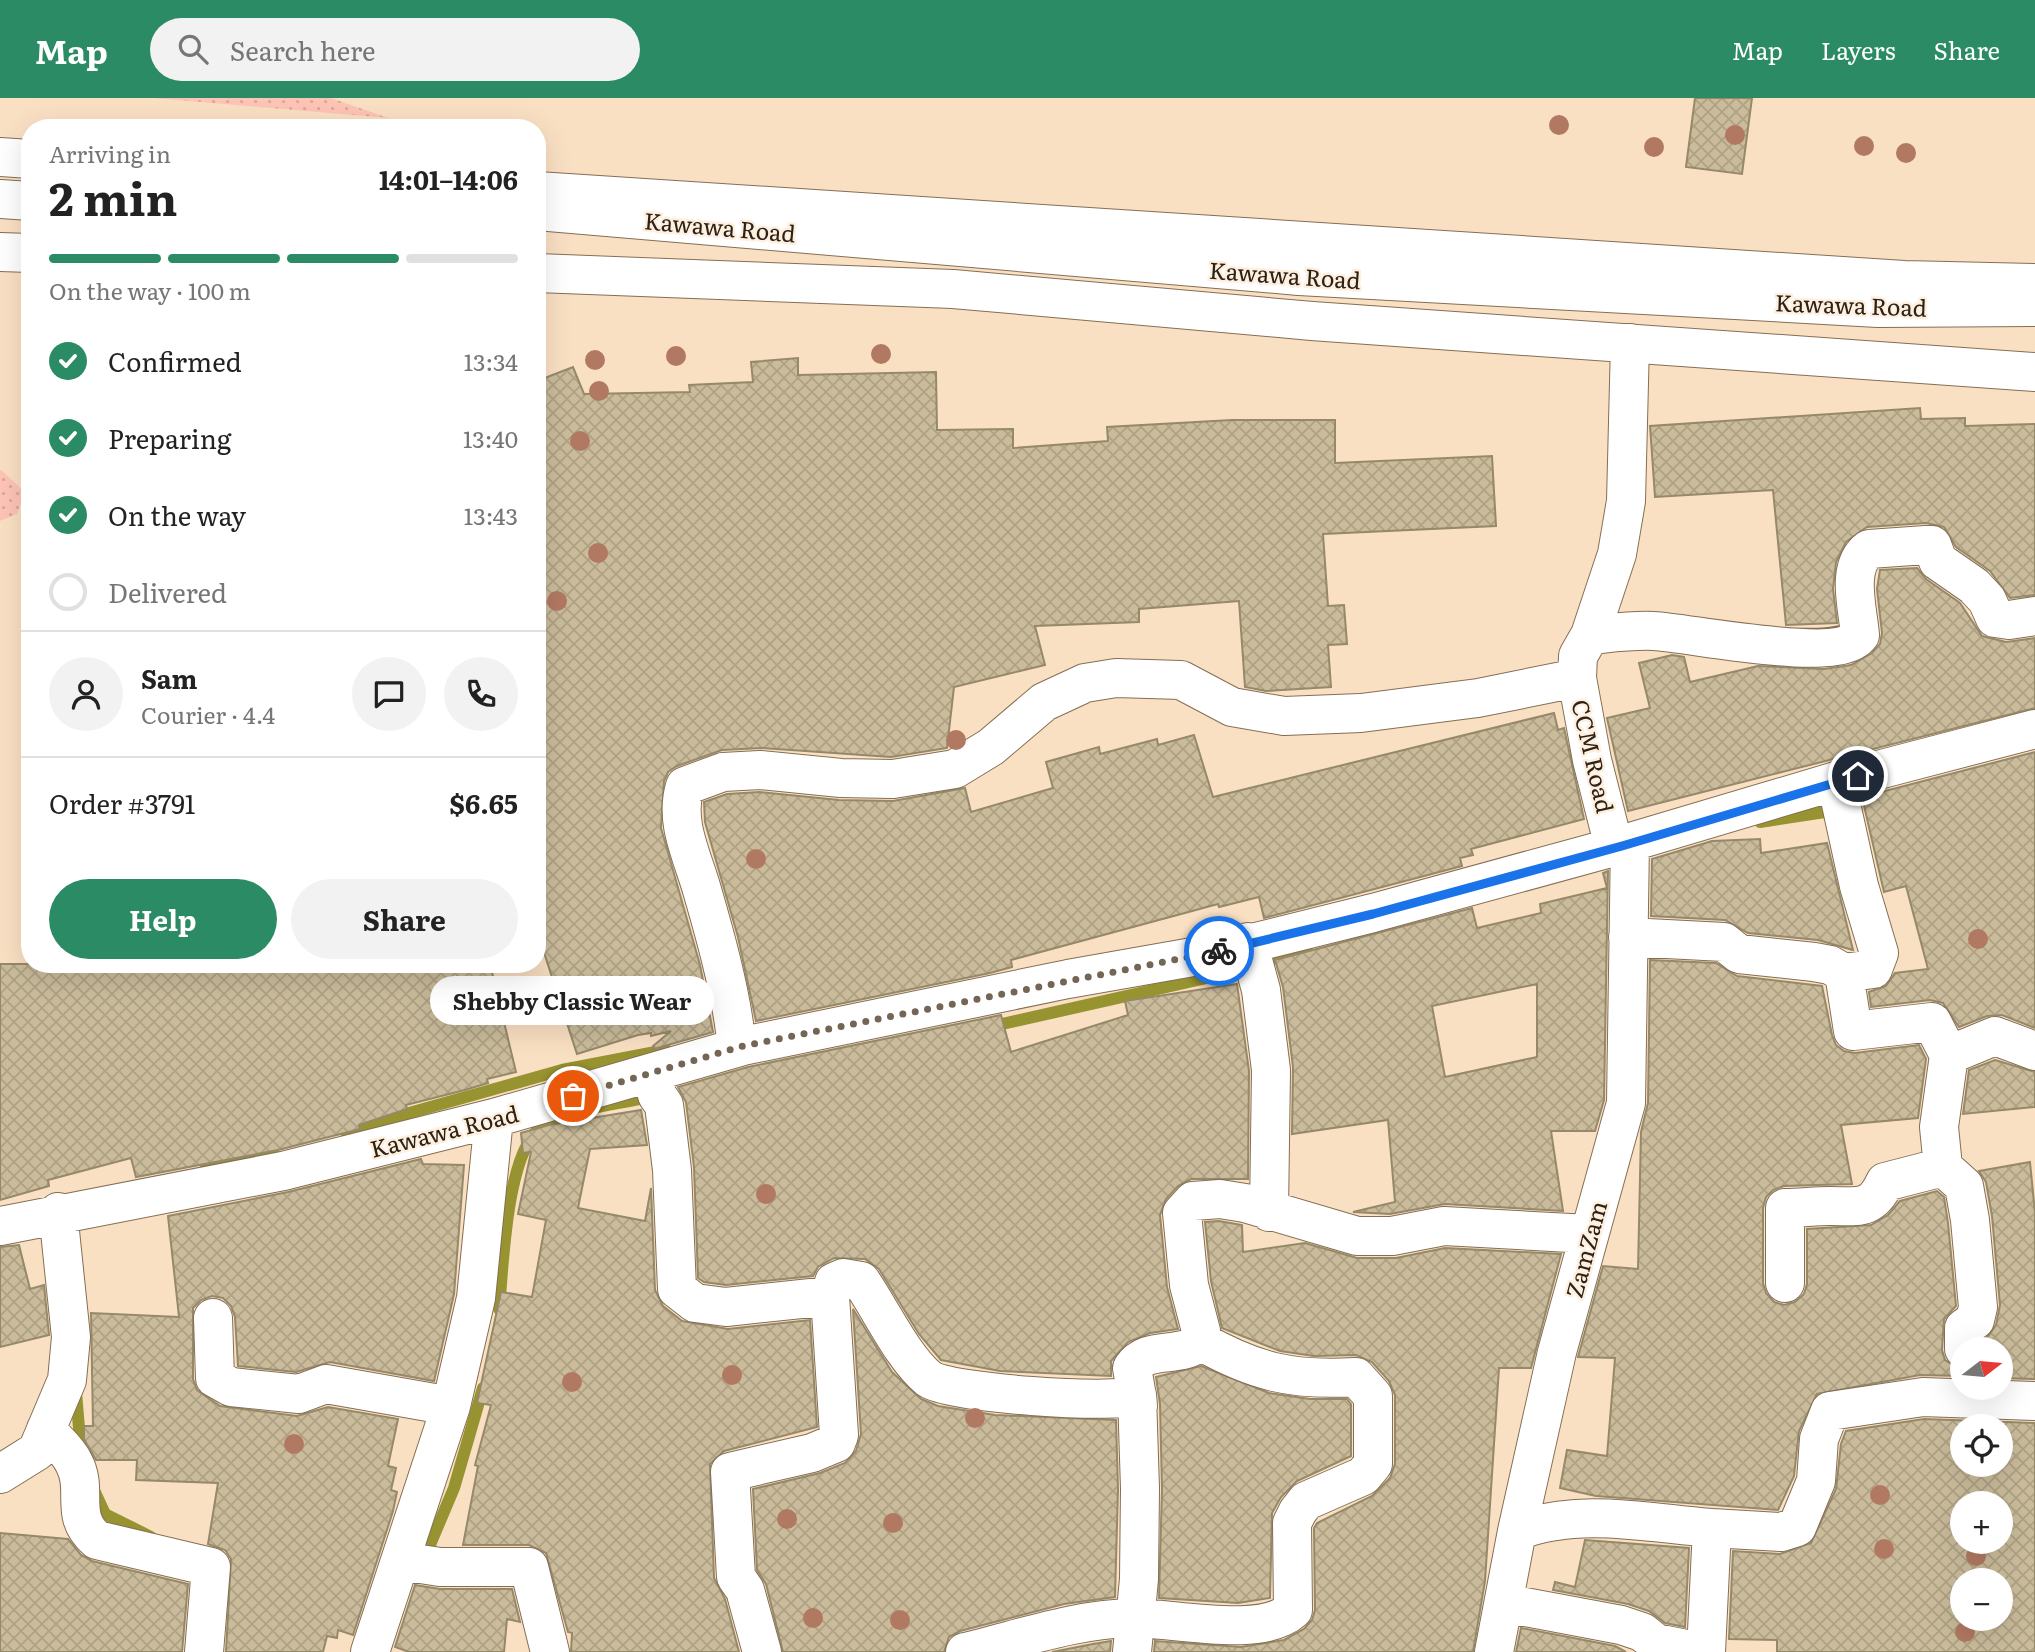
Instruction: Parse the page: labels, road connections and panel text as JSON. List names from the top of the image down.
{
  "streets": {
    "street": ["Kawawa Road", "CCM Road", "ZamZam"]
  },
  "crossings": [
    ["Kawawa Road", "CCM Road"],
    ["CCM Road", "ZamZam"]
  ],
  "places": ["Shebby Classic Wear"],
  "north": "right",
  "page": {
    "header": "Map",
    "search": "Search here",
    "nav": ["Map", "Layers", "Share"],
    "heading": ["2 min", "Arriving in", "14:01–14:06"],
    "panel": [
      "Sam",
      "Courier · 4.4",
      "Order #3791",
      "$6.65"
    ],
    "bar": "On the way · 100 m",
    "list": [
      ["Confirmed", "13:34"],
      ["Preparing", "13:40"],
      ["On the way", "13:43"],
      "Delivered"
    ],
    "buttons": ["Help", "Share"],
    "bubble": "Shebby Classic Wear",
    "map_buttons": ["+", "−"]
  }
}
